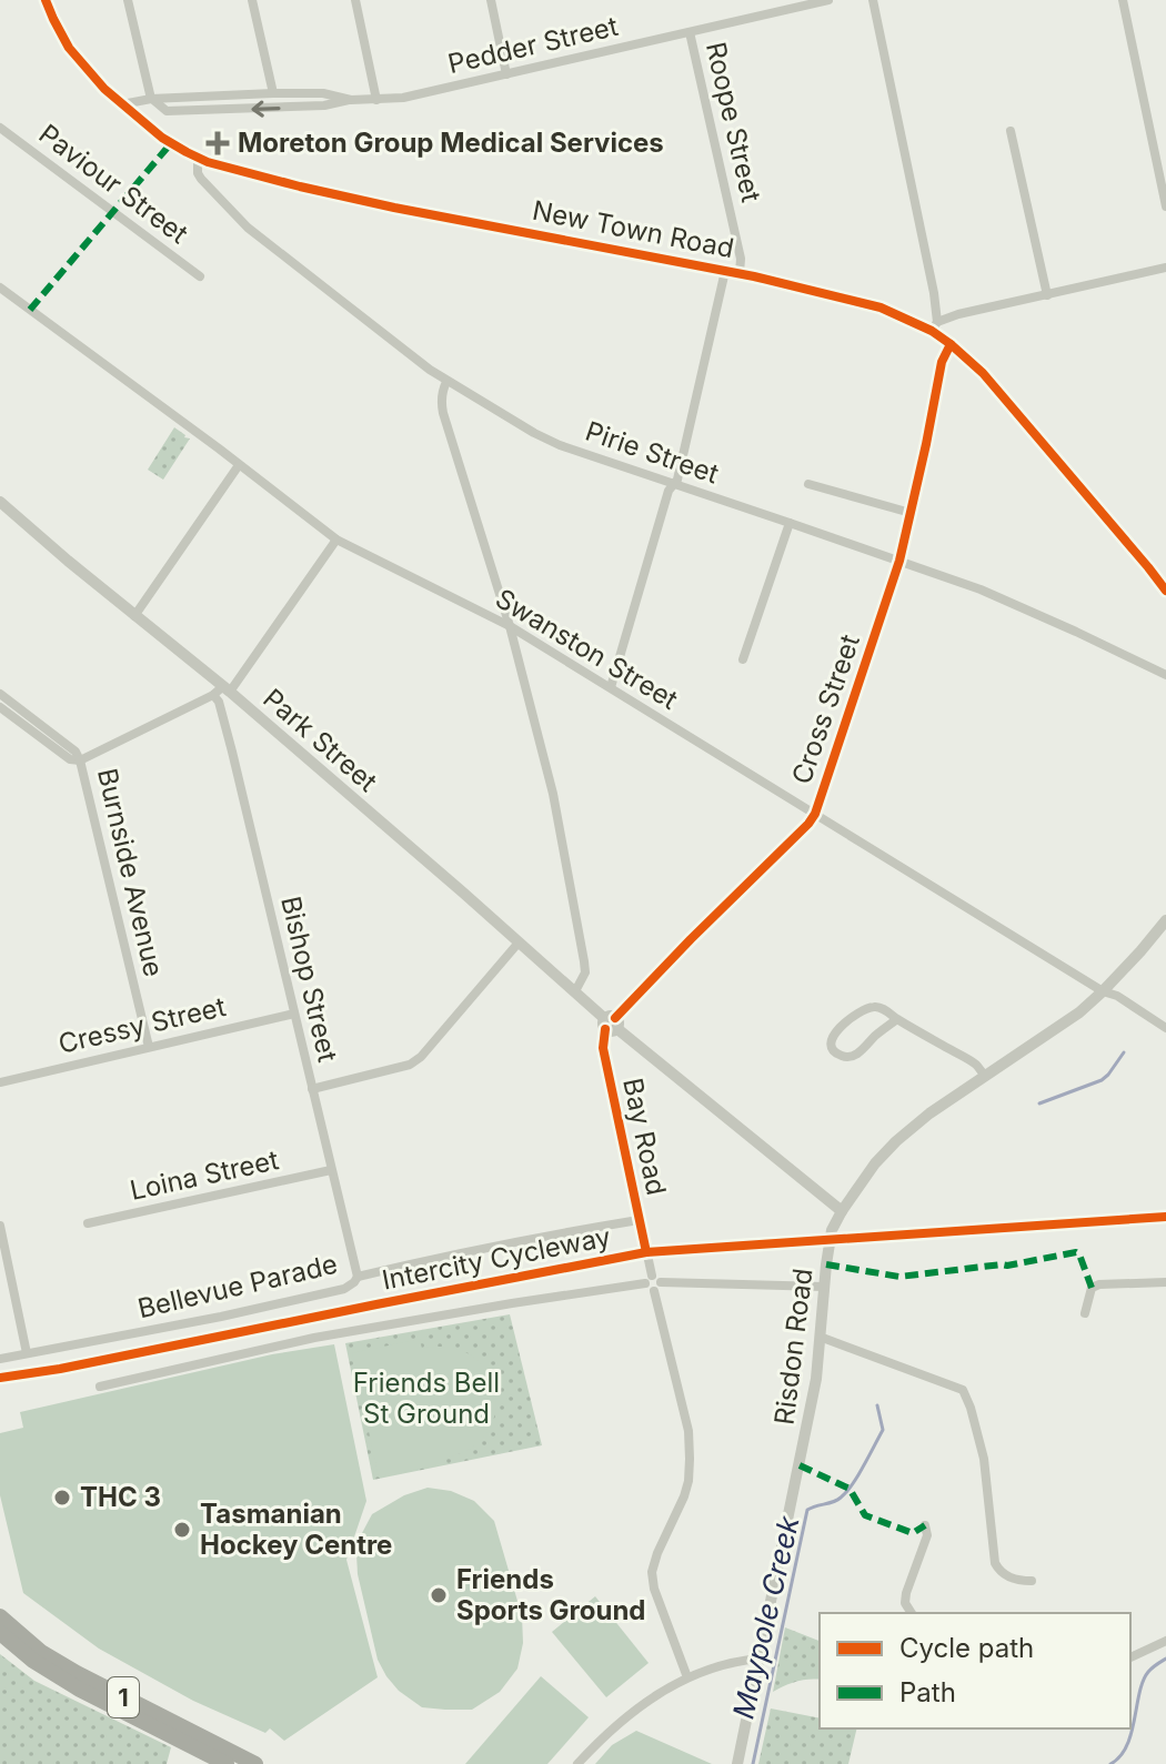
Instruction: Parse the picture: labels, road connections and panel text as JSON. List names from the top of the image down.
{
  "streets": {
    "highway": ["1"],
    "main road": ["New Town Road"],
    "street": [
      "Pedder Street",
      "Roope Street",
      "Paviour Street",
      "Pirie Street",
      "Swanston Street",
      "Cross Street",
      "Park Street",
      "Burnside Avenue",
      "Bishop Street",
      "Cressy Street",
      "Bay Road",
      "Loina Street",
      "Bellevue Parade",
      "Risdon Road"
    ],
    "cycle path": ["Intercity Cycleway"]
  },
  "crossings": [
    ["Pedder Street", "Roope Street"],
    ["Pedder Street", "New Town Road"],
    ["Roope Street", "New Town Road"],
    ["Roope Street", "Pirie Street"],
    ["Roope Street", "Swanston Street"],
    ["New Town Road", "Pirie Street"],
    ["New Town Road", "Cross Street"],
    ["Pirie Street", "Cross Street"],
    ["Swanston Street", "Cross Street"],
    ["Swanston Street", "Risdon Road"],
    ["Cross Street", "Park Street"],
    ["Cross Street", "Bay Road"],
    ["Park Street", "Bishop Street"],
    ["Park Street", "Bay Road"],
    ["Park Street", "Risdon Road"],
    ["Burnside Avenue", "Cressy Street"],
    ["Bishop Street", "Cressy Street"],
    ["Bishop Street", "Loina Street"],
    ["Bishop Street", "Bellevue Parade"],
    ["Bay Road", "Bellevue Parade"]
  ],
  "water": ["Maypole Creek"],
  "parks": ["Friends Bell St Ground"],
  "places": {
    "health": ["Moreton Group Medical Services"],
    "other": ["THC 3", "Tasmanian Hockey Centre", "Friends Sports Ground"]
  },
  "legend": ["Cycle path", "Path"]
}
